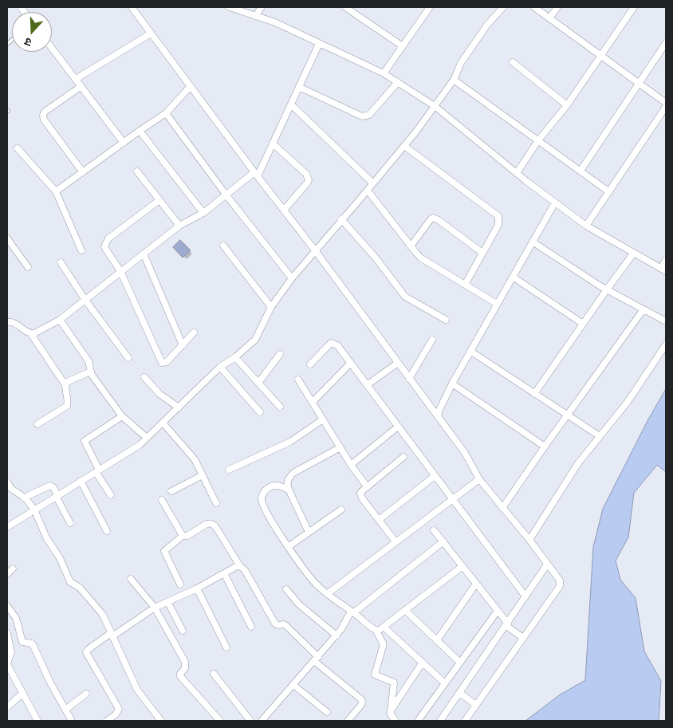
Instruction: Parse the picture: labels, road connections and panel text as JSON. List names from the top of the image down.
{
  "north": "bottom"
}
